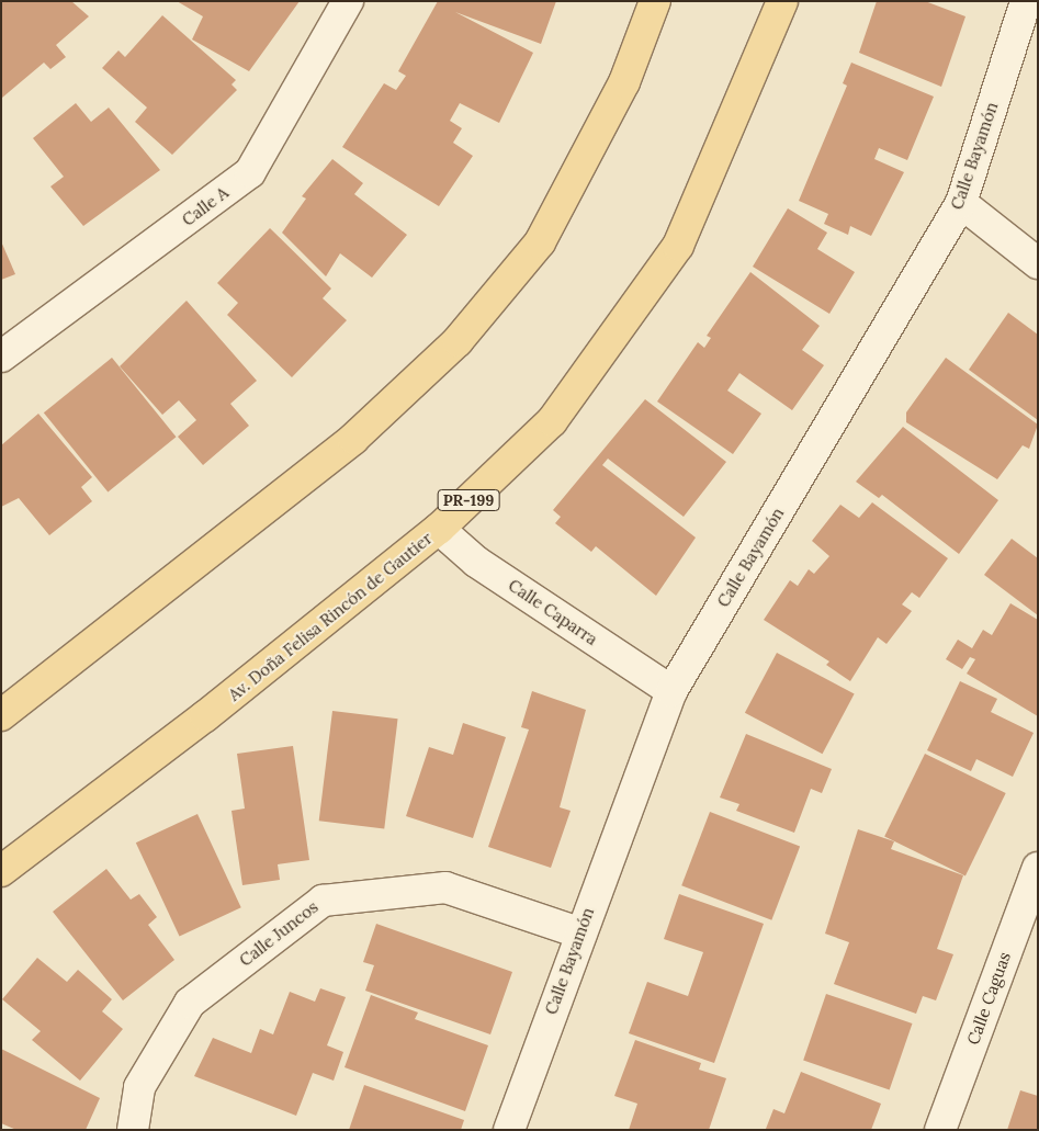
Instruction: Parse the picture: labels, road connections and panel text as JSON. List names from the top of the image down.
{
  "streets": {
    "main road": ["PR-199", "Av. Doña Felisa Rincón de Gautier"],
    "street": [
      "Calle Bayamón",
      "Calle A",
      "Calle Caparra",
      "Calle Juncos",
      "Calle Caguas"
    ]
  },
  "crossings": [
    ["Calle Bayamón", "Calle Caparra"],
    ["Calle Bayamón", "Calle Juncos"],
    ["Calle Caparra", "Av. Doña Felisa Rincón de Gautier"]
  ]
}
